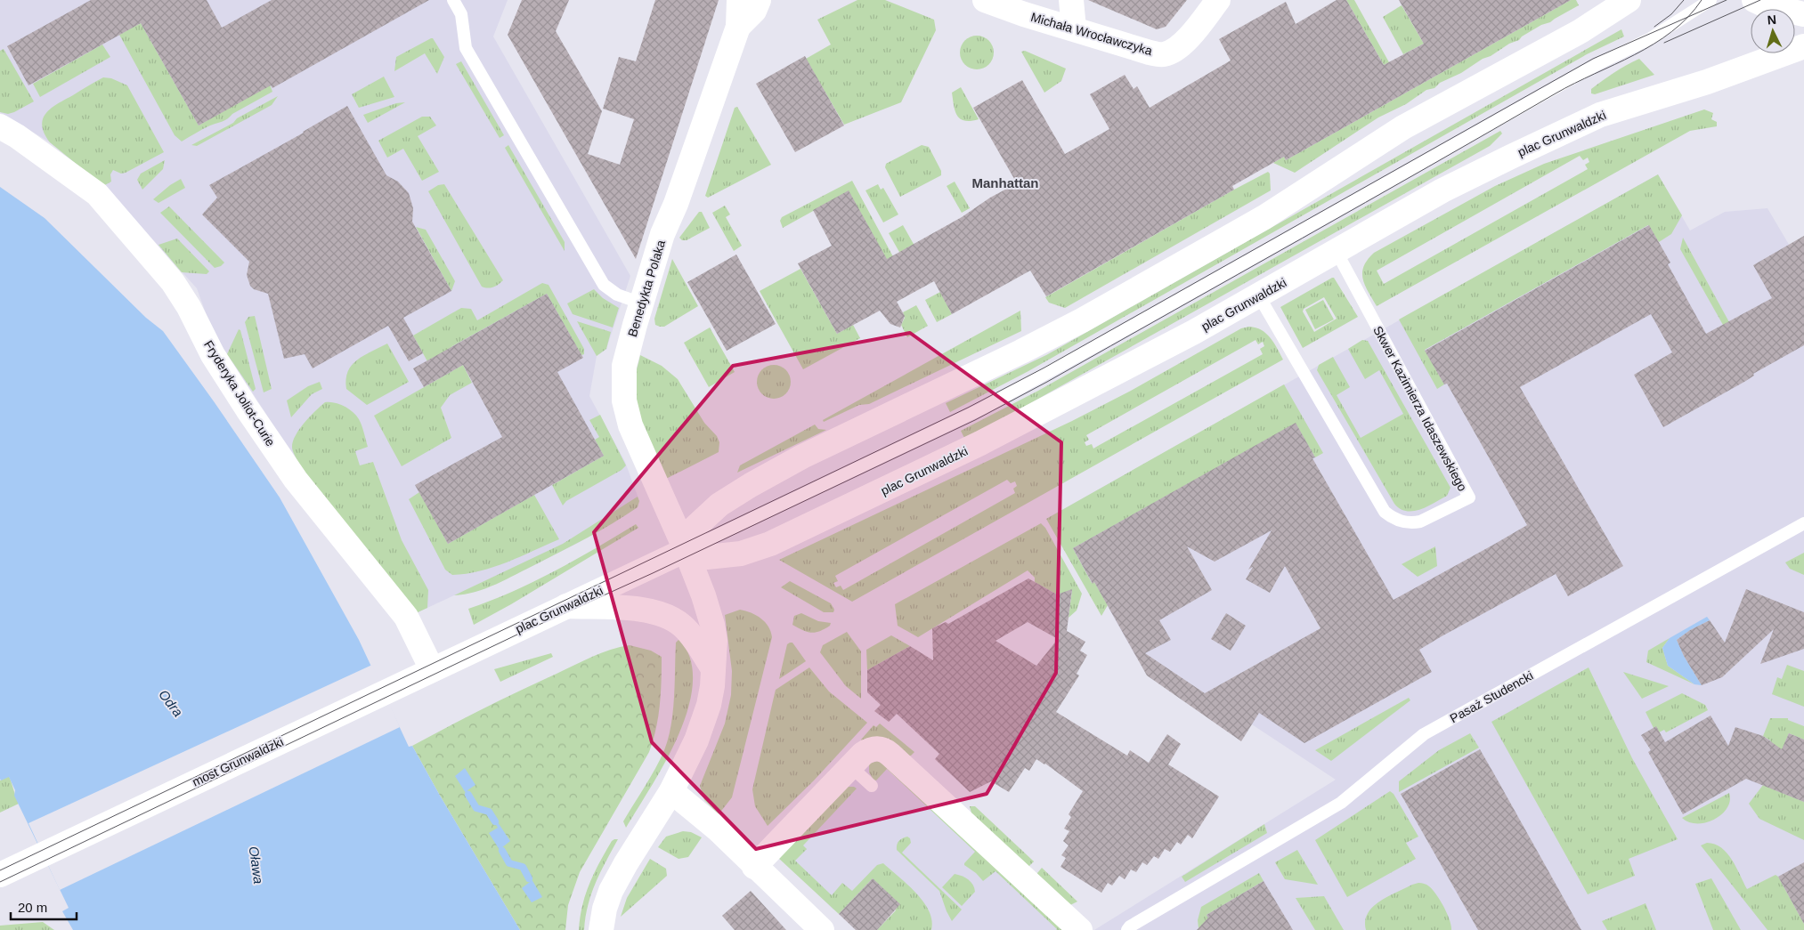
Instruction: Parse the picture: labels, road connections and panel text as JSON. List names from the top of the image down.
{
  "streets": {
    "main road": [
      "Michała Wrocławczyka",
      "plac Grunwaldzki",
      "Benedykta Polaka",
      "Fryderyka Joliot-Curie",
      "most Grunwaldzki"
    ],
    "lane": ["Skwer Kazimierza Idaszewskiego", "Pasaż Studencki"]
  },
  "crossings": [
    ["plac Grunwaldzki", "Benedykta Polaka"],
    ["plac Grunwaldzki", "Fryderyka Joliot-Curie"],
    ["plac Grunwaldzki", "Skwer Kazimierza Idaszewskiego"],
    ["plac Grunwaldzki", "most Grunwaldzki"],
    ["Fryderyka Joliot-Curie", "most Grunwaldzki"]
  ],
  "districts": ["Manhattan"],
  "water": ["Odra", "Oława"],
  "scale_bar": "20 m",
  "north": "top"
}
